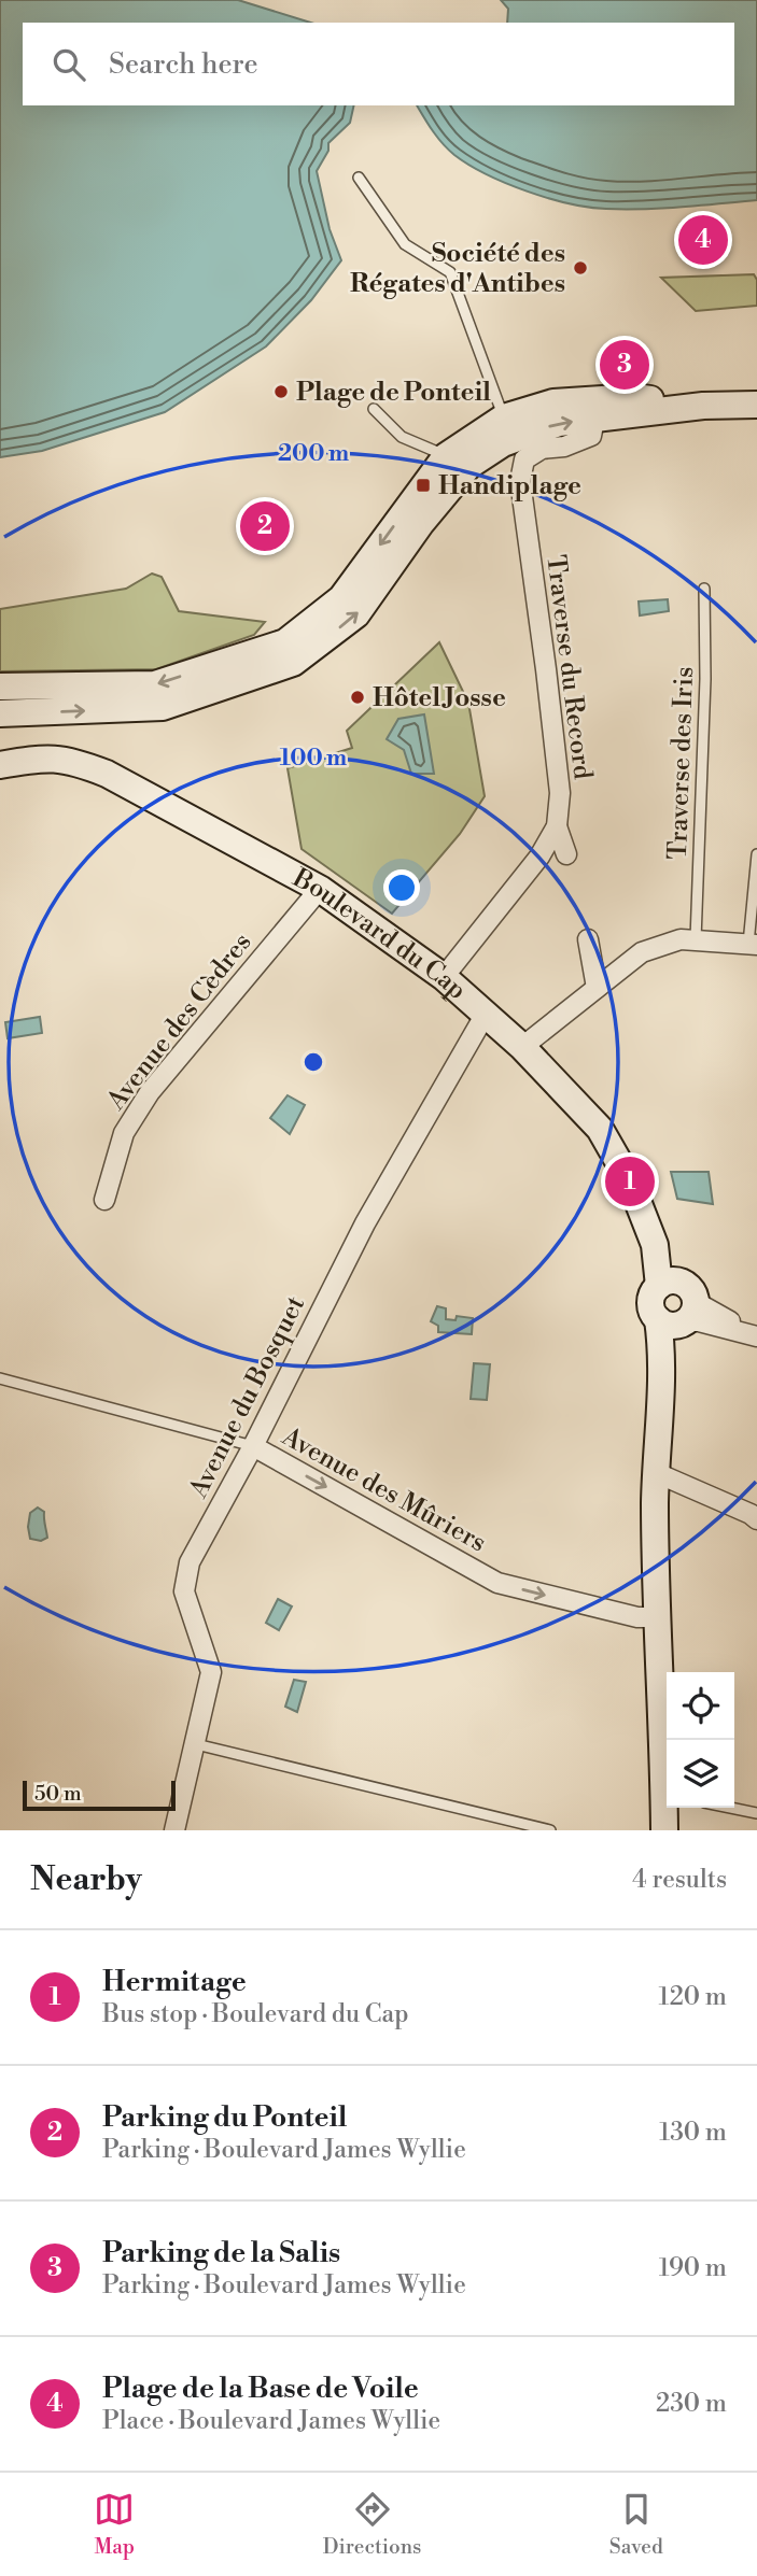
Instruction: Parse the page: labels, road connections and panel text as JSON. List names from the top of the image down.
{
  "streets": {
    "street": [
      "Traverse du Record",
      "Boulevard du Cap",
      "Avenue des Cèdres",
      "Avenue du Bosquet",
      "Avenue des Mûriers"
    ],
    "lane": ["Traverse des Iris"]
  },
  "crossings": [
    ["Traverse du Record", "Boulevard du Cap"],
    ["Boulevard du Cap", "Avenue des Cèdres"],
    ["Boulevard du Cap", "Avenue du Bosquet"],
    ["Avenue du Bosquet", "Avenue des Mûriers"]
  ],
  "one_way": ["Avenue des Mûriers"],
  "places": {
    "other": ["Société des Régates d'Antibes", "Plage de Ponteil", "Hôtel Josse"],
    "transit": ["Handiplage"]
  },
  "scale_bar": "50 m",
  "page": {
    "search": "Search here",
    "pins": [
      "4",
      "3",
      "2",
      "1"
    ],
    "scale": "50 m",
    "heading": ["Nearby", "4 results"],
    "list": [
      {
        "mark": "1",
        "name": "Hermitage",
        "note": "Bus stop · Boulevard du Cap",
        "value": "120 m"
      },
      {
        "mark": "2",
        "name": "Parking du Ponteil",
        "note": "Parking · Boulevard James Wyllie",
        "value": "130 m"
      },
      {
        "mark": "3",
        "name": "Parking de la Salis",
        "note": "Parking · Boulevard James Wyllie",
        "value": "190 m"
      },
      {
        "mark": "4",
        "name": "Plage de la Base de Voile",
        "note": "Place · Boulevard James Wyllie",
        "value": "230 m"
      }
    ],
    "nav": ["Map", "Directions", "Saved"]
  },
  "rings": ["200 m", "100 m"]
}
